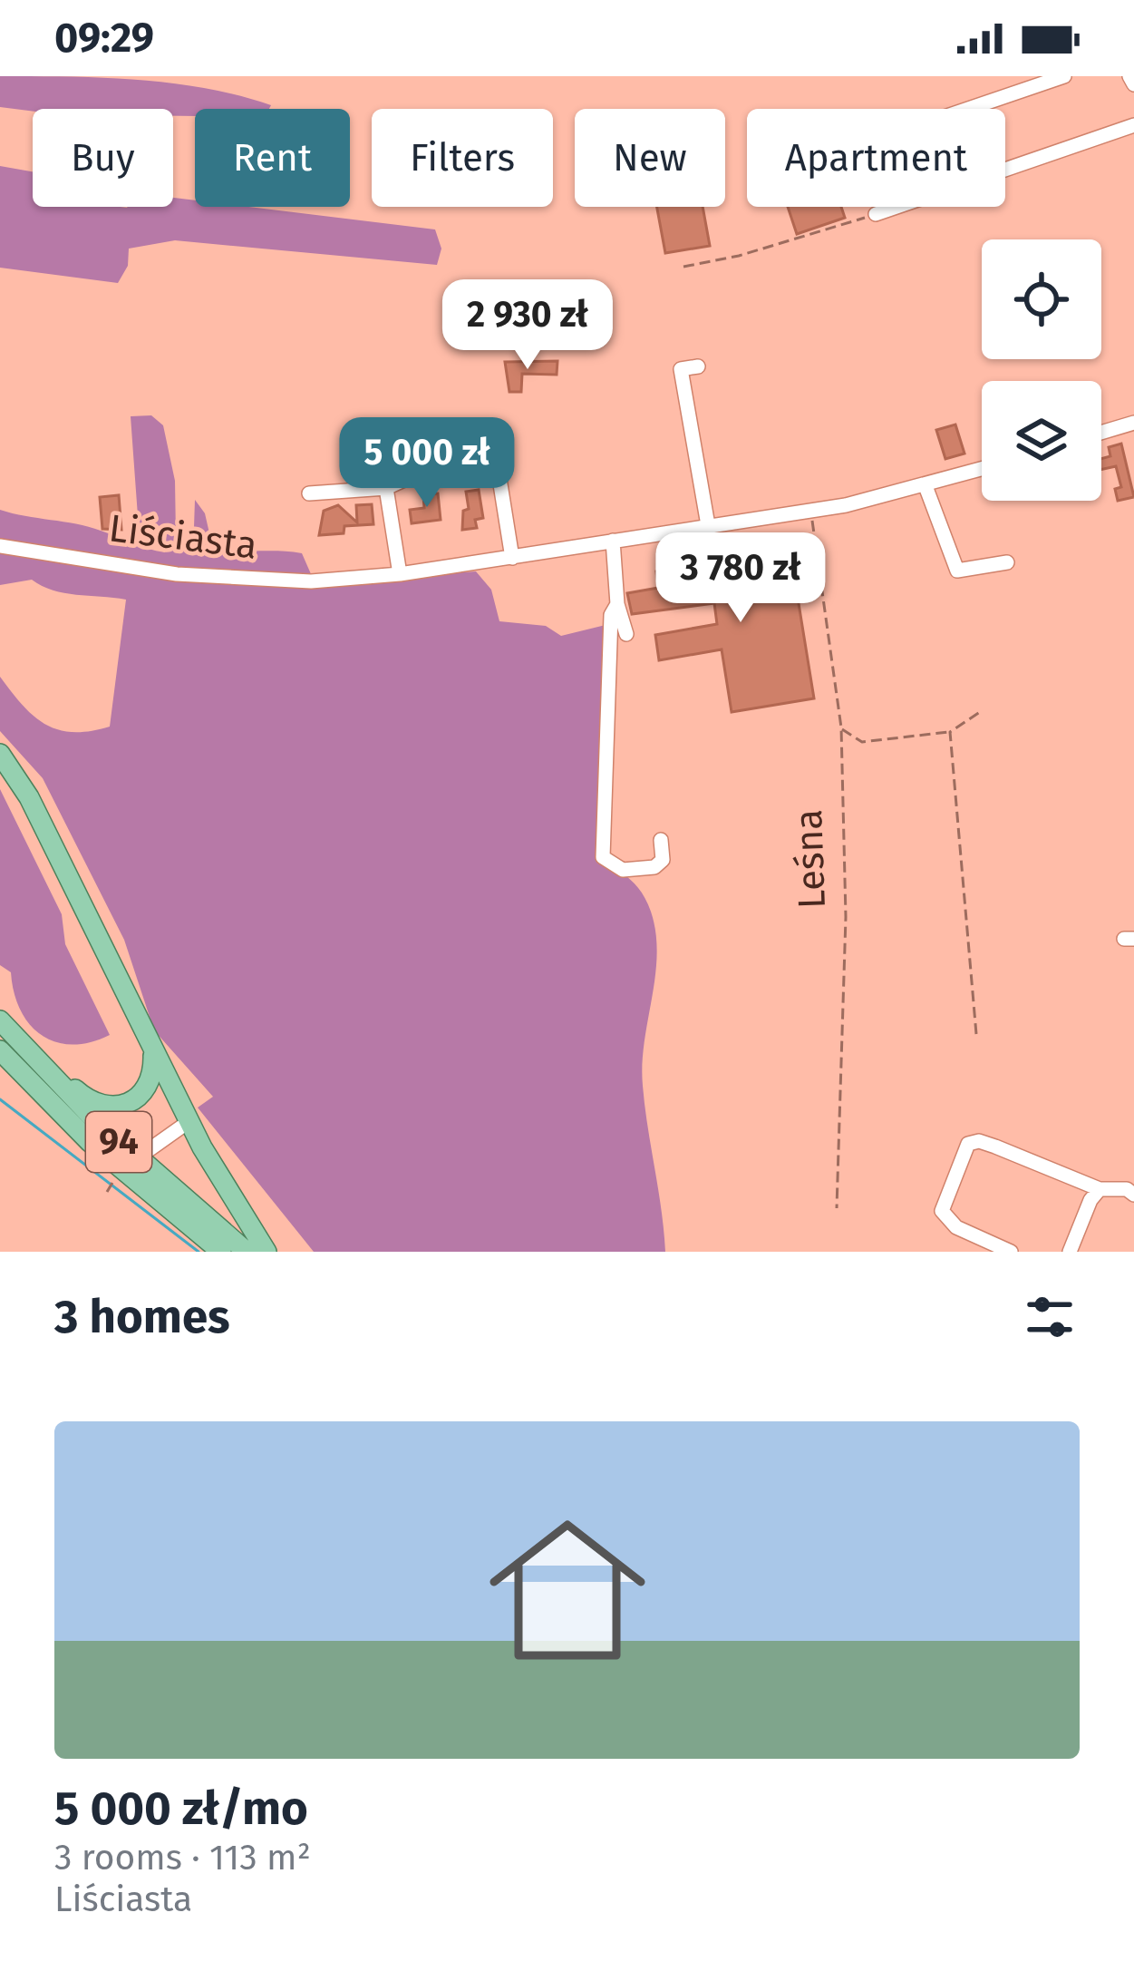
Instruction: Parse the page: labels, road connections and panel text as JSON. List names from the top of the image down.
{
  "streets": {
    "main road": ["94"],
    "street": ["Liściasta"],
    "path": ["Leśna"]
  },
  "crossings": [
    ["Liściasta", "Leśna"]
  ],
  "page": {
    "status": "09:29",
    "chip": [
      "Buy",
      "Rent",
      "Filters",
      "New",
      "Apartment"
    ],
    "price": ["2 930 zł", "5 000 zł", "3 780 zł"],
    "heading": "3 homes",
    "list": [
      {
        "name": "5 000 zł/mo",
        "note": "3 rooms · 113 m² · Liściasta"
      }
    ]
  }
}
